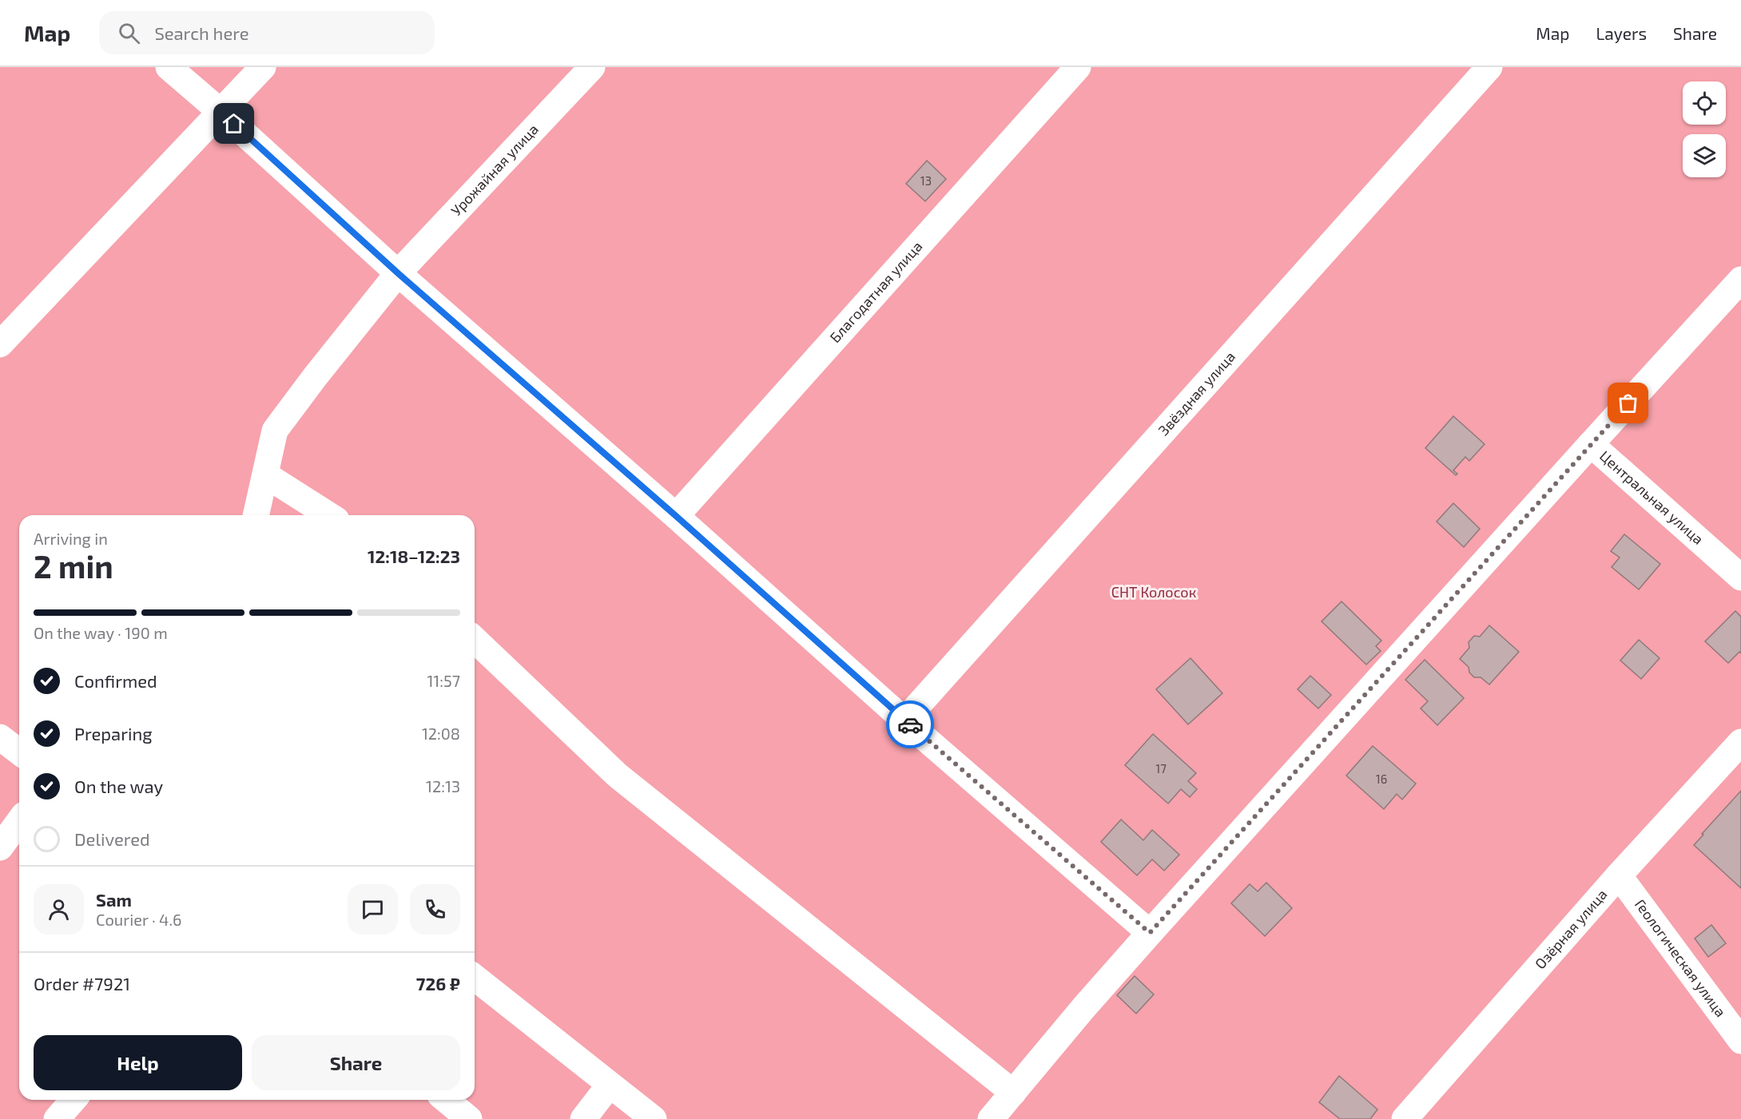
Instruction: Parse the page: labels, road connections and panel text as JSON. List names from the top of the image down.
{
  "streets": {
    "street": [
      "Урожайная улица",
      "Благодатная улица",
      "Звёздная улица",
      "Центральная улица",
      "Озёрная улица",
      "Геологическая улица"
    ]
  },
  "crossings": [
    ["Озёрная улица", "Геологическая улица"]
  ],
  "parks": ["СНТ Колосок"],
  "house_numbers": ["13", "17", "16"],
  "page": {
    "header": "Map",
    "search": "Search here",
    "nav": ["Map", "Layers", "Share"],
    "heading": ["2 min", "Arriving in", "12:18–12:23"],
    "panel": [
      "Sam",
      "Courier · 4.6",
      "Order #7921",
      "726 ₽"
    ],
    "bar": "On the way · 190 m",
    "list": [
      ["Confirmed", "11:57"],
      ["Preparing", "12:08"],
      ["On the way", "12:13"],
      "Delivered"
    ],
    "buttons": ["Help", "Share"]
  }
}
